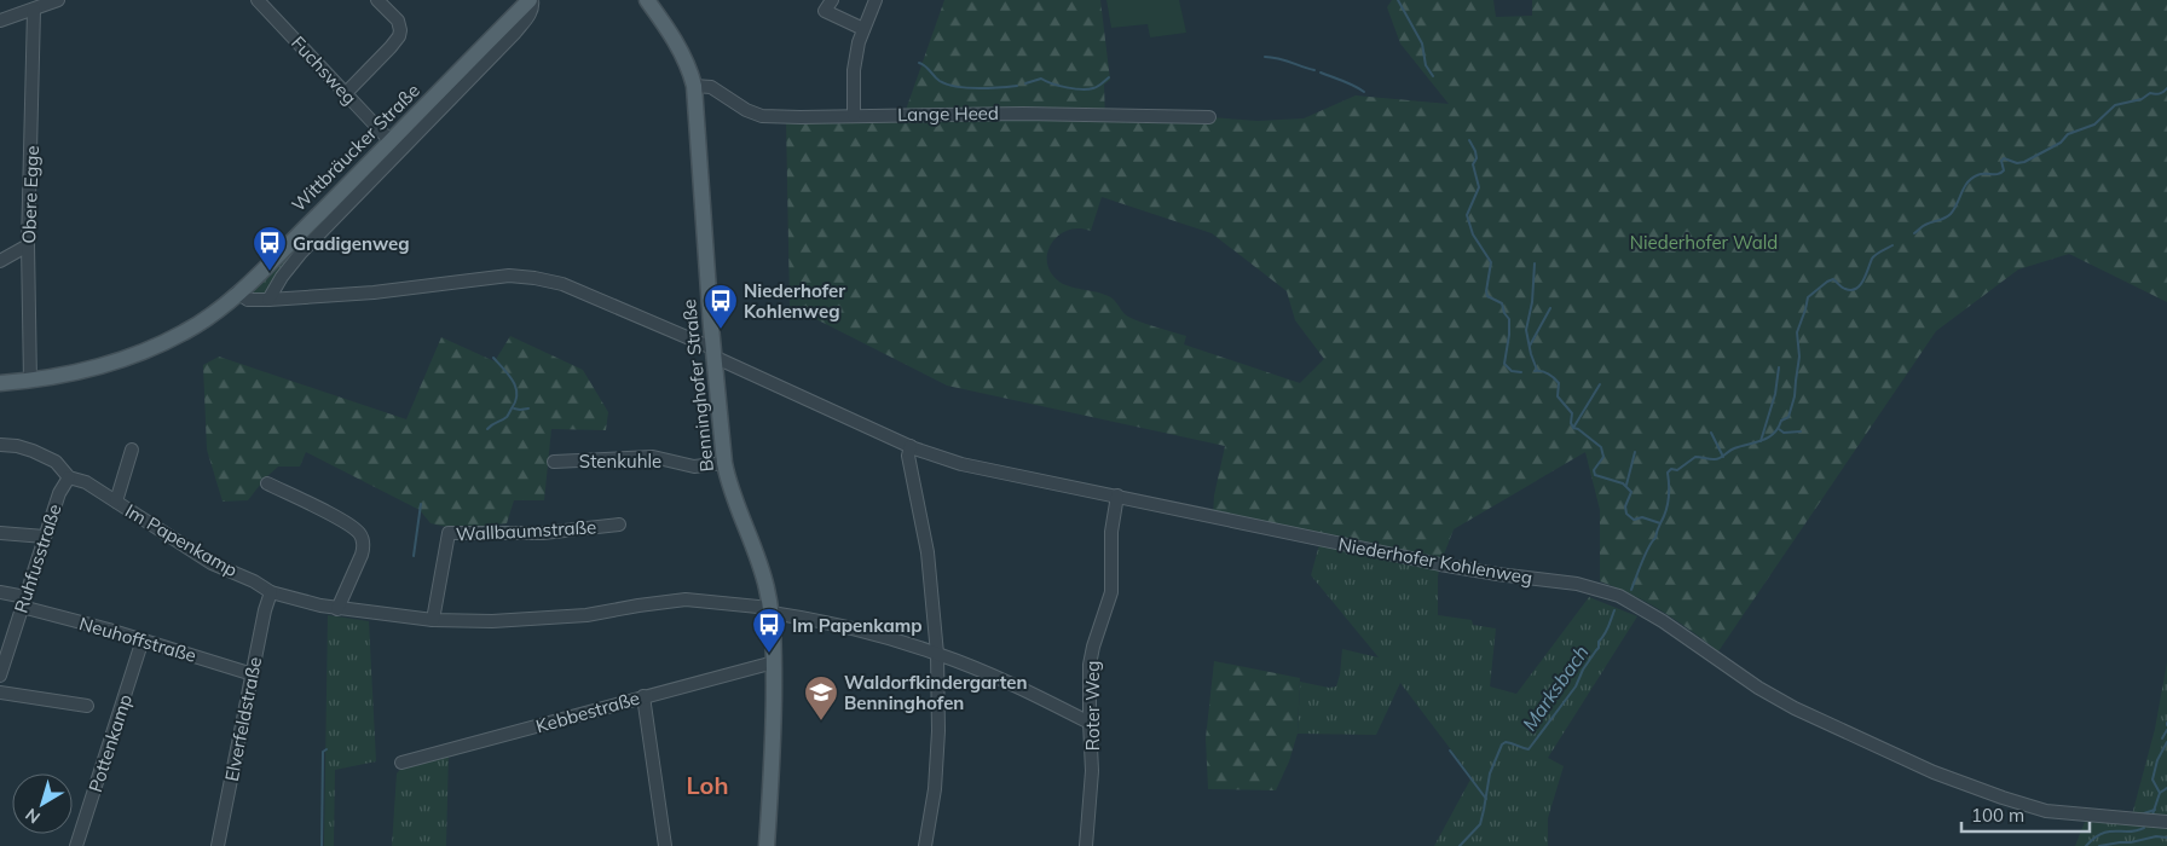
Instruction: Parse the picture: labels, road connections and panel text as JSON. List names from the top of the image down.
{
  "streets": {
    "main road": ["Wittbräucker Straße", "Benninghofer Straße"],
    "street": [
      "Fuchsweg",
      "Lange Heed",
      "Obere Egge",
      "Stenkuhle",
      "Wallbaumstraße",
      "Im Papenkamp",
      "Ruhfusstraße",
      "Niederhofer Kohlenweg",
      "Neuhoffstraße",
      "Roter Weg",
      "Kebbestraße",
      "Elverfeldstraße",
      "Pottenkamp"
    ]
  },
  "crossings": [
    ["Fuchsweg", "Wittbräucker Straße"],
    ["Lange Heed", "Benninghofer Straße"],
    ["Wittbräucker Straße", "Obere Egge"],
    ["Wittbräucker Straße", "Niederhofer Kohlenweg"],
    ["Benninghofer Straße", "Stenkuhle"],
    ["Benninghofer Straße", "Im Papenkamp"],
    ["Benninghofer Straße", "Niederhofer Kohlenweg"],
    ["Benninghofer Straße", "Kebbestraße"],
    ["Wallbaumstraße", "Im Papenkamp"],
    ["Im Papenkamp", "Ruhfusstraße"],
    ["Im Papenkamp", "Roter Weg"],
    ["Im Papenkamp", "Elverfeldstraße"],
    ["Ruhfusstraße", "Neuhoffstraße"],
    ["Niederhofer Kohlenweg", "Roter Weg"],
    ["Neuhoffstraße", "Elverfeldstraße"],
    ["Neuhoffstraße", "Pottenkamp"]
  ],
  "districts": ["Loh"],
  "water": ["Marksbach"],
  "parks": ["Niederhofer Wald"],
  "places": {
    "bus stop": ["Gradigenweg", "Niederhofer Kohlenweg", "Im Papenkamp"],
    "school or university": ["Waldorfkindergarten Benninghofen"]
  },
  "scale_bar": "100 m",
  "north": "bottom left"
}
